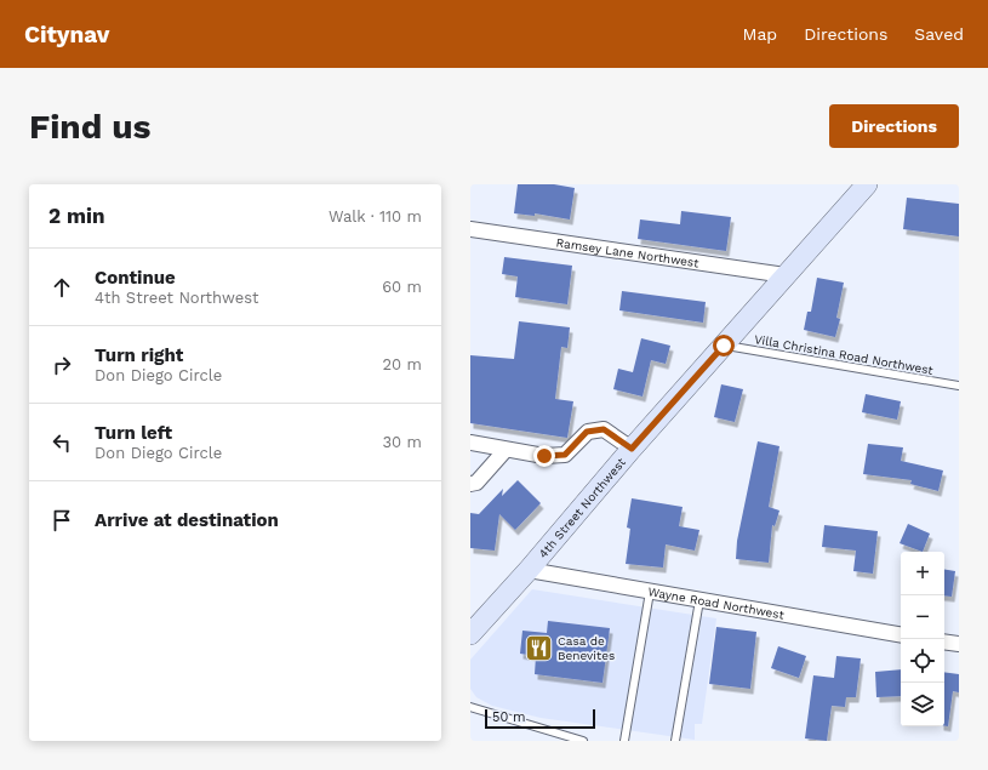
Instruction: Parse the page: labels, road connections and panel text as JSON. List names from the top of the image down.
{
  "streets": {
    "main road": ["4th Street Northwest"],
    "street": ["Ramsey Lane Northwest", "Wayne Road Northwest"],
    "lane": ["Villa Christina Road Northwest"]
  },
  "crossings": [
    ["Ramsey Lane Northwest", "4th Street Northwest"],
    ["Villa Christina Road Northwest", "4th Street Northwest"],
    ["4th Street Northwest", "Wayne Road Northwest"]
  ],
  "places": {
    "restaurant": ["Casa de Benevites"]
  },
  "scale_bar": "50 m",
  "page": {
    "header": "Citynav",
    "nav": ["Map", "Directions", "Saved"],
    "buttons": "Directions",
    "title": "Find us",
    "heading": ["2 min", "Walk · 110 m"],
    "list": [
      ["Continue", "4th Street Northwest", "60 m"],
      ["Turn right", "Don Diego Circle", "20 m"],
      ["Turn left", "Don Diego Circle", "30 m"],
      "Arrive at destination"
    ],
    "map_buttons": ["+", "−"],
    "scale": "50 m"
  }
}
